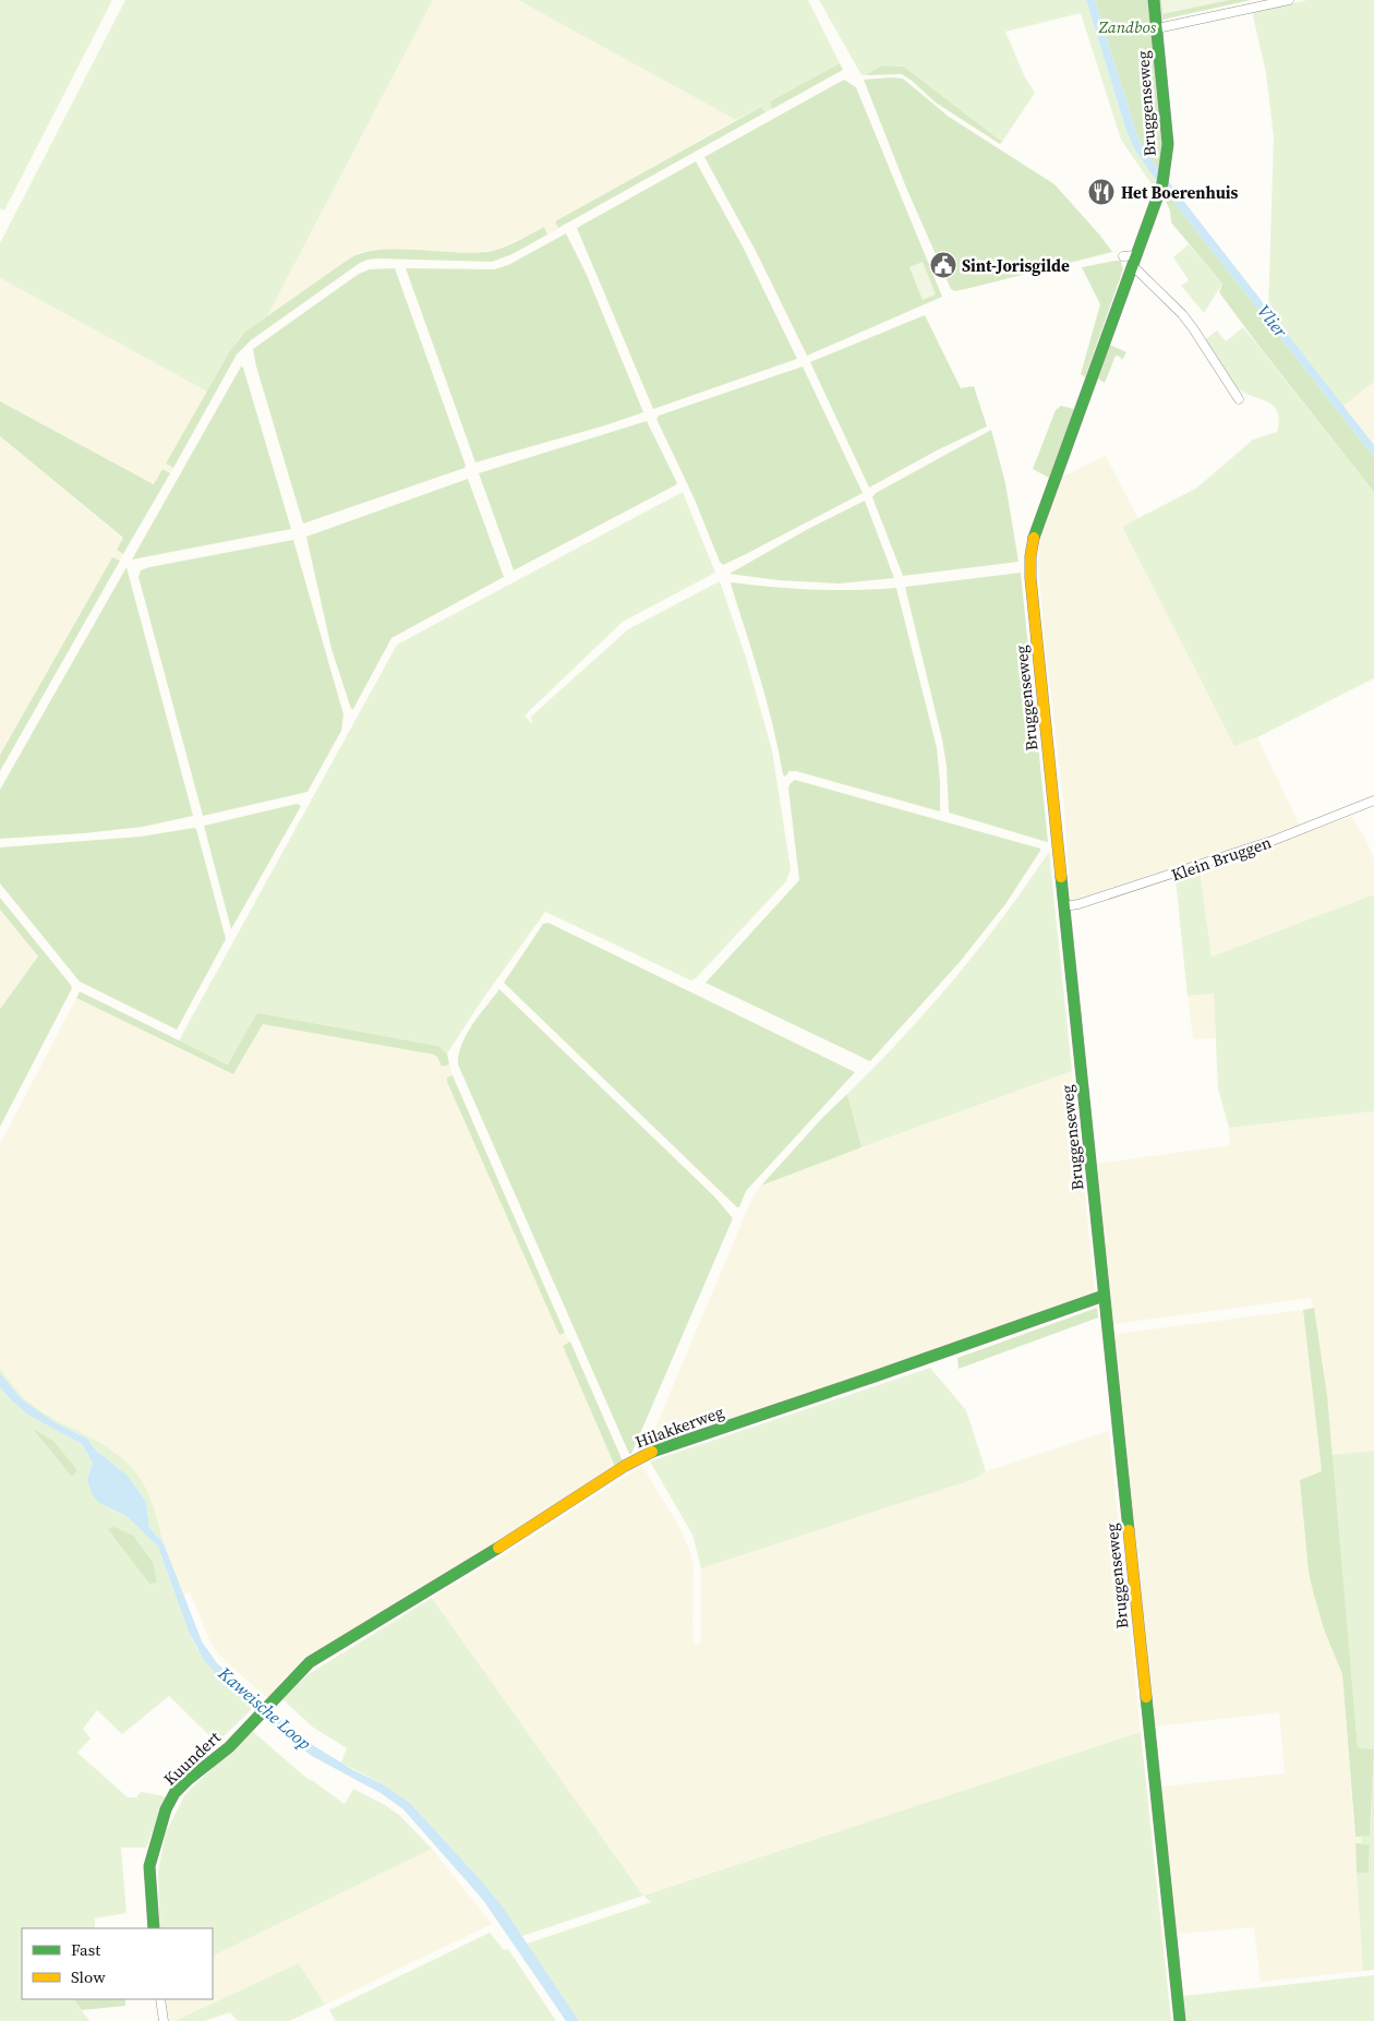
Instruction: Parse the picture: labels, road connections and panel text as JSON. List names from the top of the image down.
{
  "streets": {
    "street": [
      "Bruggenseweg",
      "Klein Bruggen",
      "Hilakkerweg",
      "Kuundert"
    ]
  },
  "crossings": [
    ["Bruggenseweg", "Klein Bruggen"],
    ["Bruggenseweg", "Hilakkerweg"],
    ["Hilakkerweg", "Kuundert"]
  ],
  "water": ["Vlier", "Kaweische Loop"],
  "parks": ["Zandbos"],
  "places": {
    "restaurant": ["Het Boerenhuis"],
    "public building": ["Sint-Jorisgilde"]
  },
  "legend": ["Fast", "Slow"]
}
